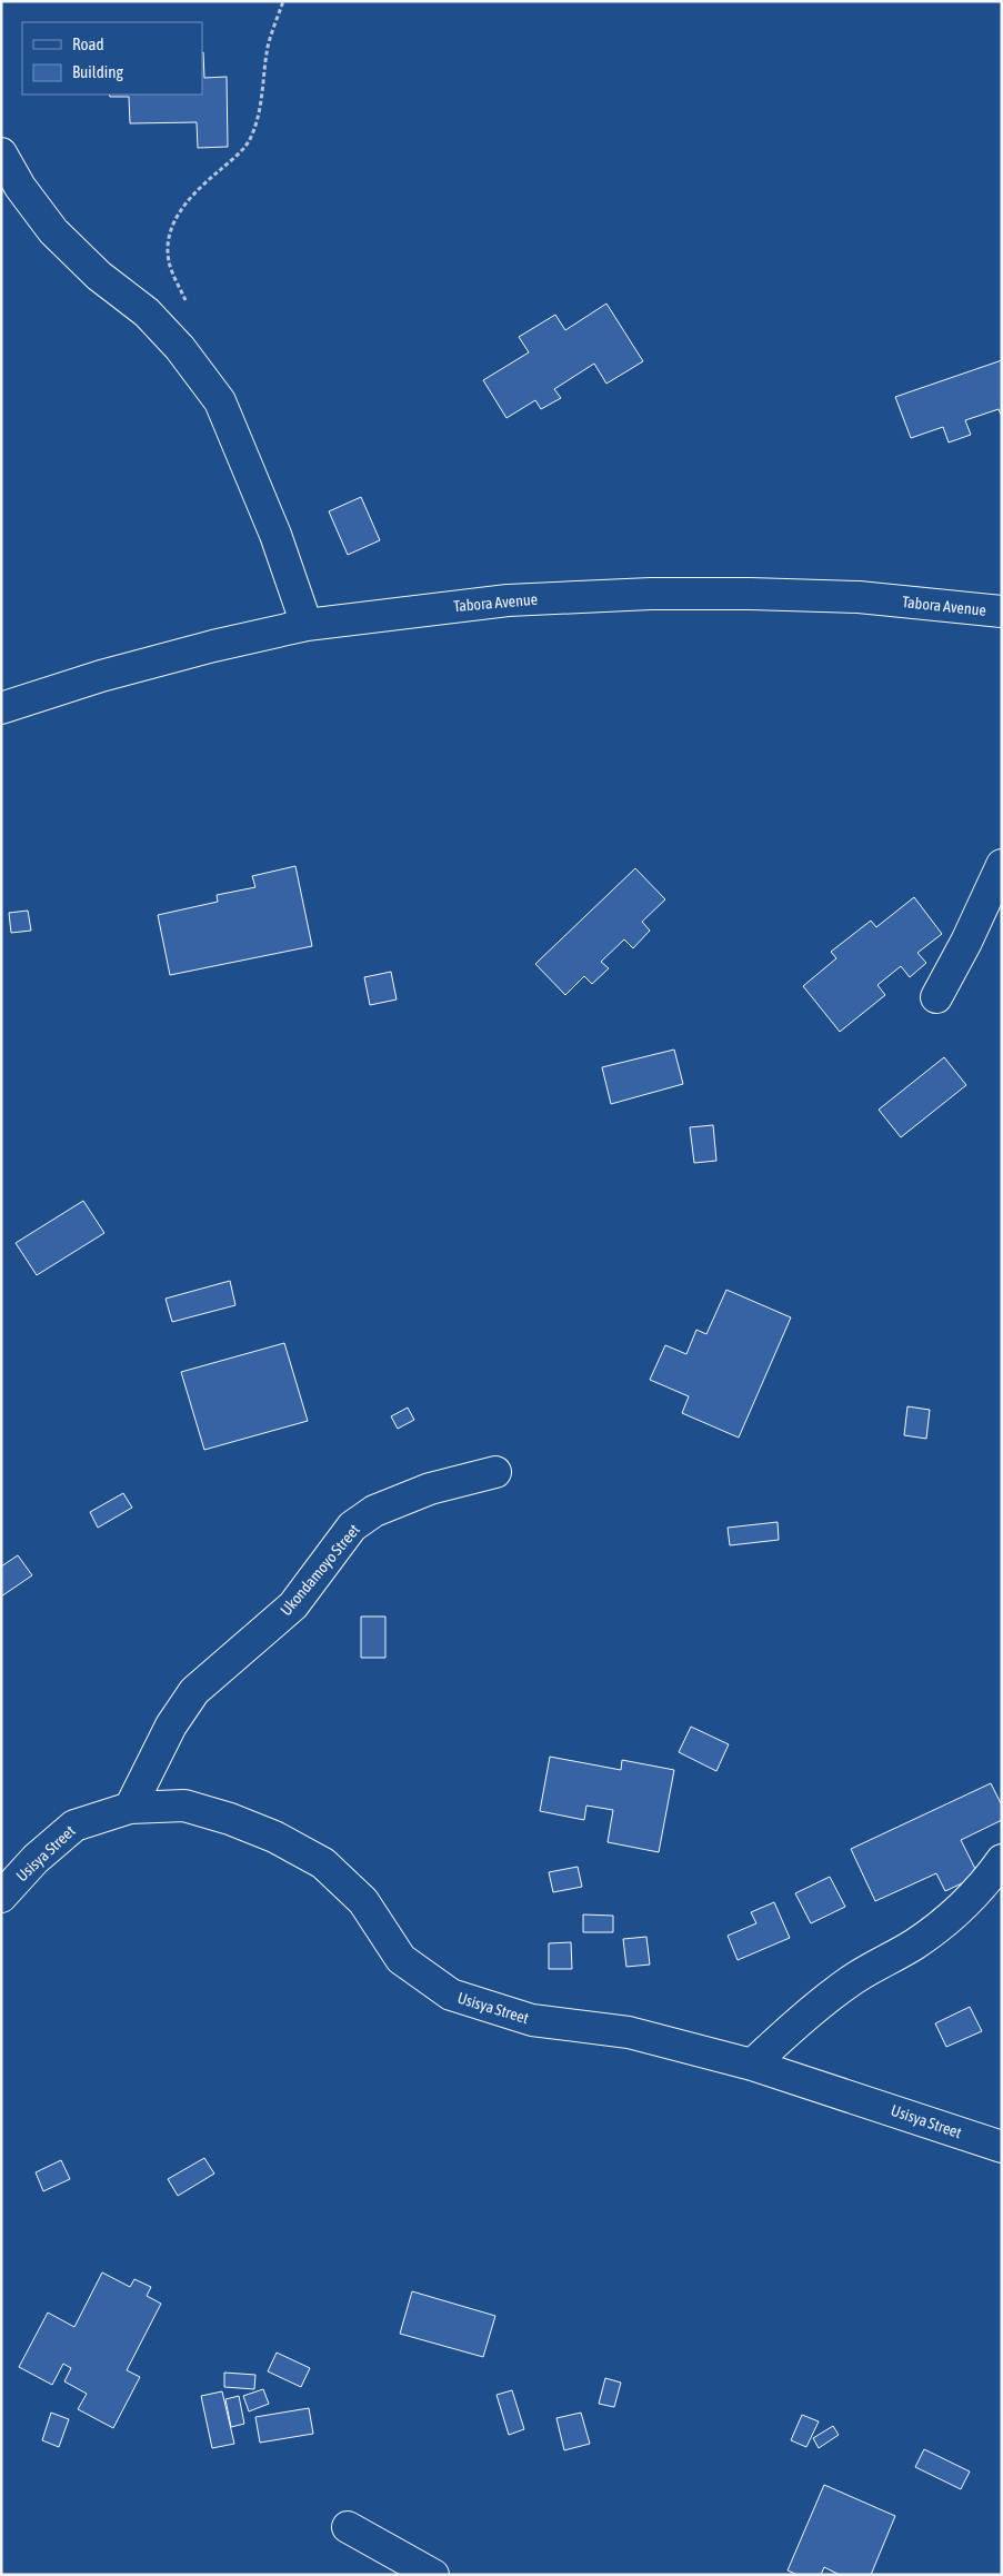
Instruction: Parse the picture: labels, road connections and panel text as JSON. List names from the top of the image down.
{
  "streets": {
    "street": ["Tabora Avenue", "Ukondamoyo Street", "Usisya Street"]
  },
  "crossings": [
    ["Ukondamoyo Street", "Usisya Street"]
  ],
  "legend": ["Road", "Building"]
}
